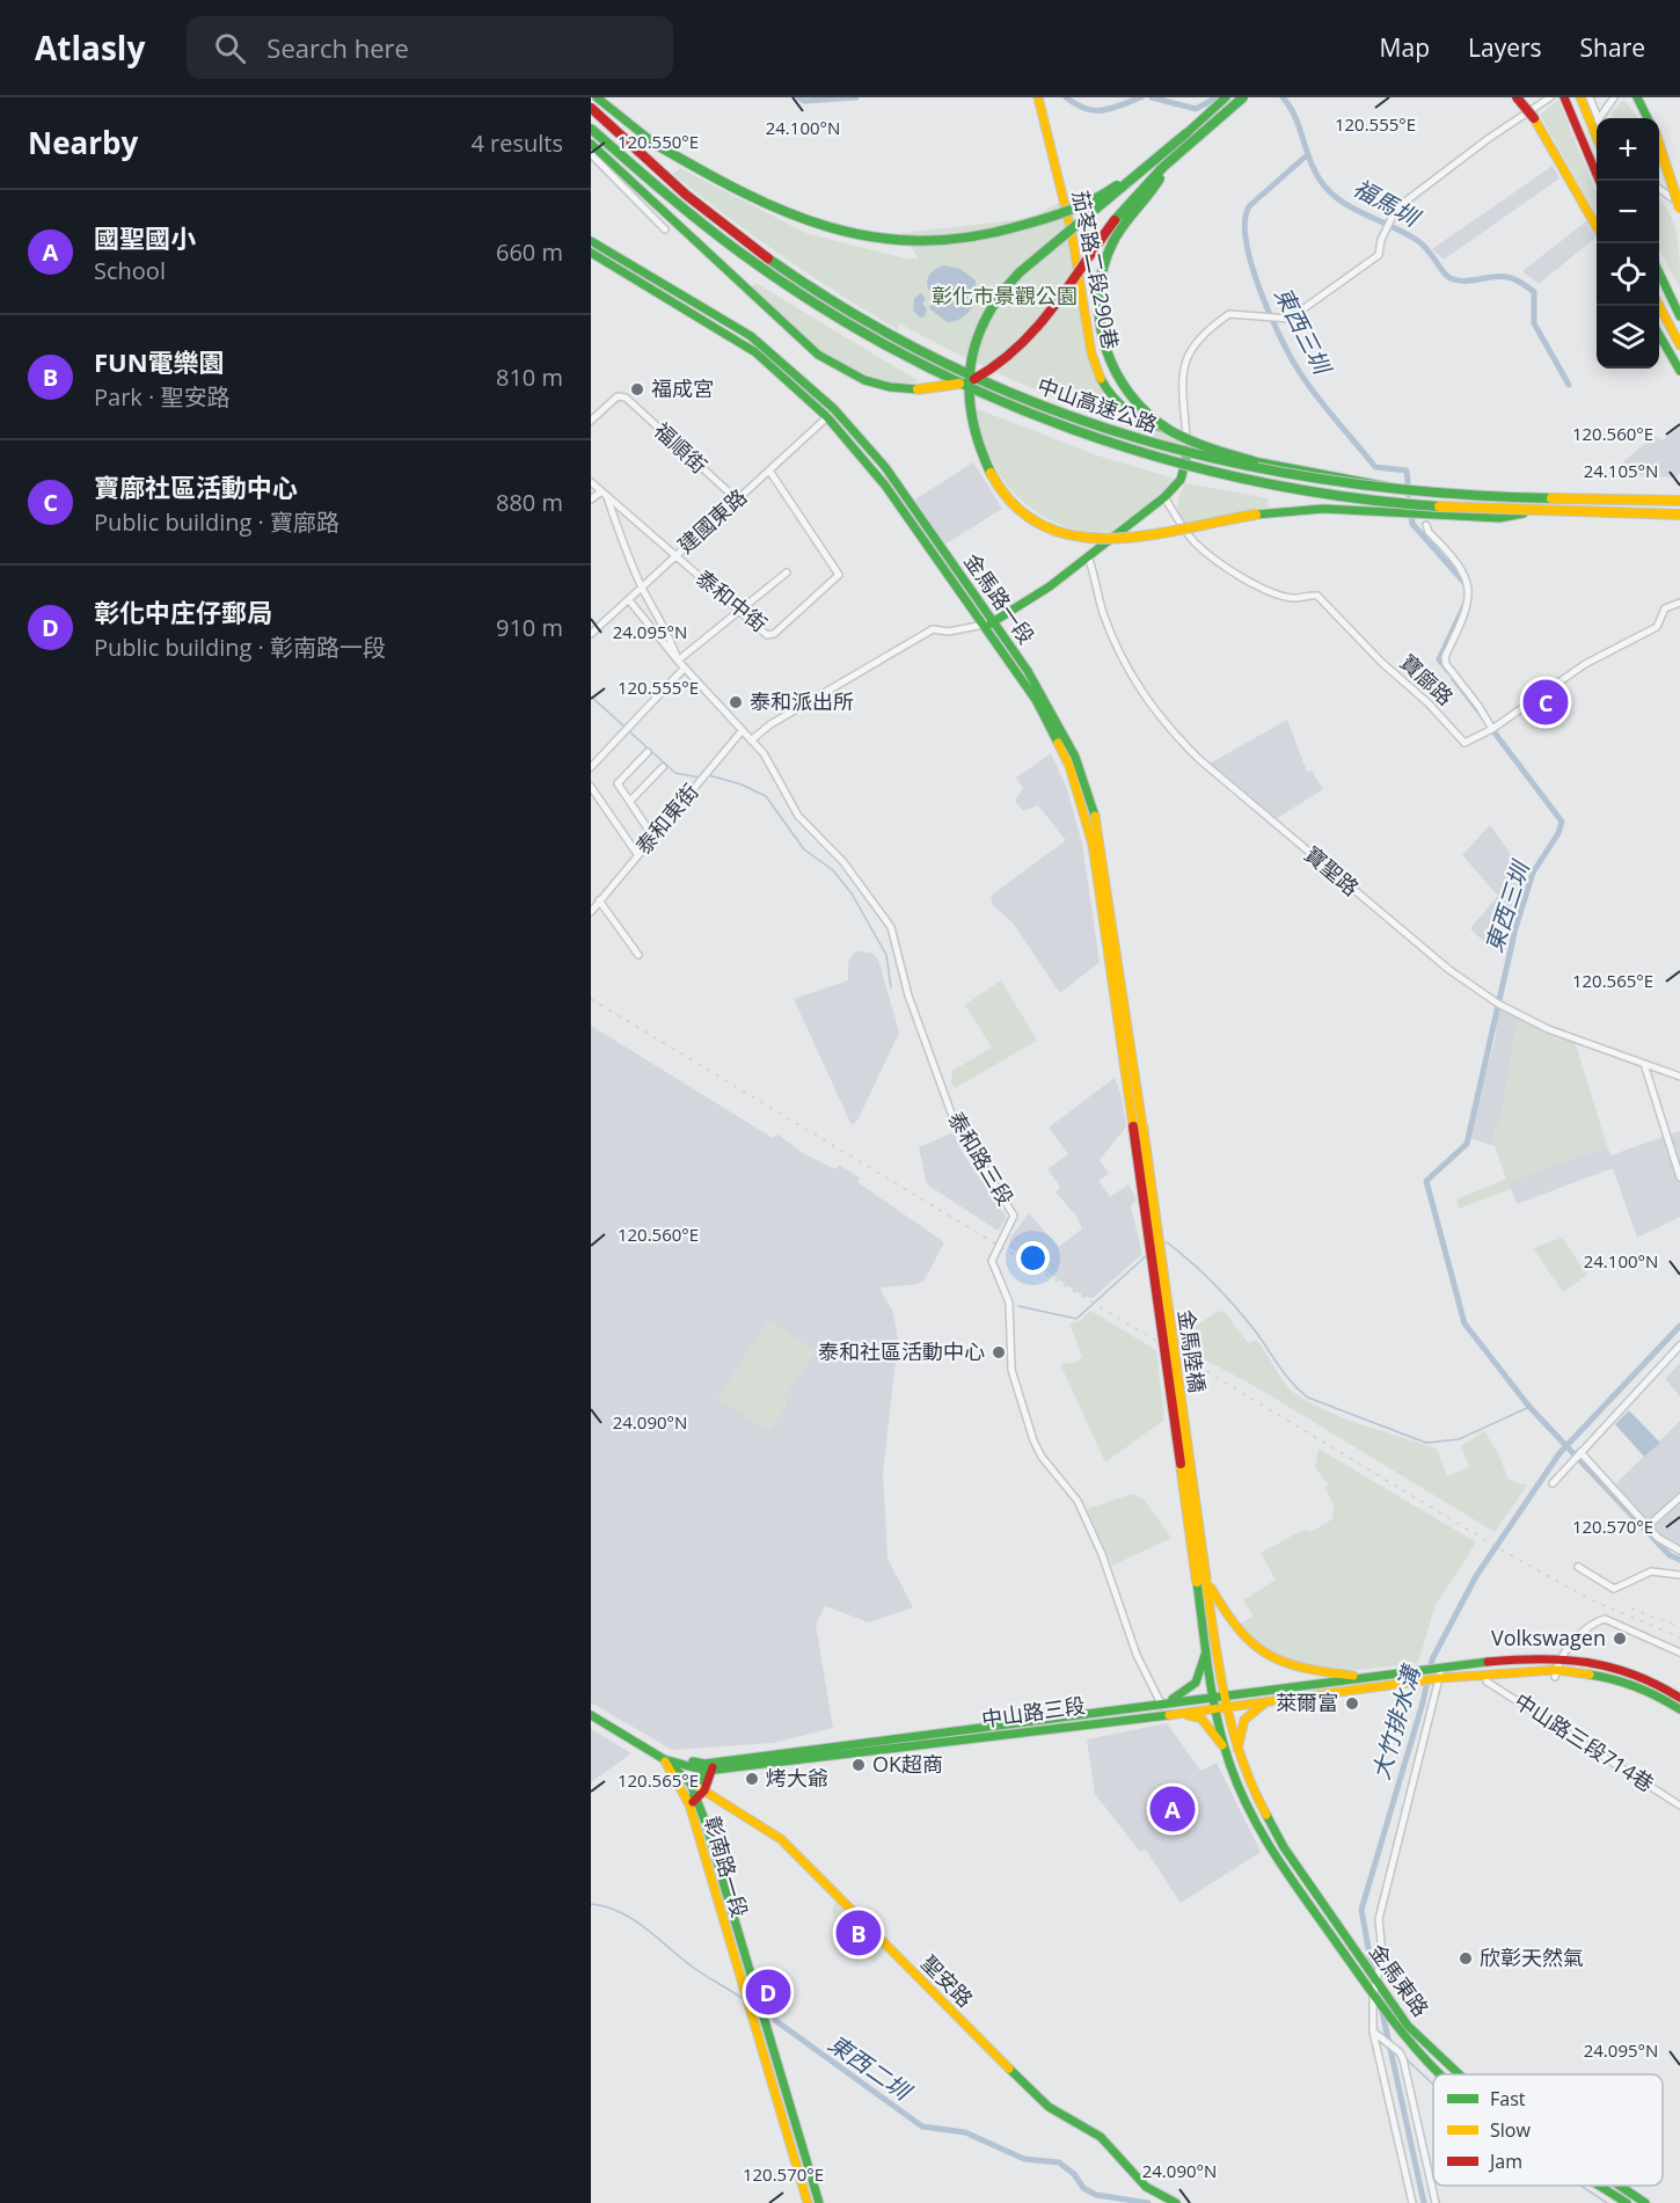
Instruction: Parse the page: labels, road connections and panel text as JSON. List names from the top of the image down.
{
  "streets": {
    "main road": [
      "茄苳路二段290巷",
      "中山高速公路",
      "金馬路一段",
      "金馬陸橋",
      "中山路三段",
      "彰南路一段",
      "金馬東路",
      "聖安路"
    ],
    "street": [
      "福順街",
      "建國東路",
      "泰和中街",
      "寶廍路",
      "泰和東街",
      "寶聖路",
      "泰和路三段",
      "中山路三段714巷"
    ]
  },
  "crossings": [
    ["福順街", "建國東路"],
    ["建國東路", "金馬路一段"],
    ["建國東路", "泰和中街"],
    ["金馬路一段", "金馬陸橋"],
    ["泰和路三段", "中山路三段"],
    ["中山路三段", "彰南路一段"],
    ["中山路三段", "金馬東路"],
    ["彰南路一段", "聖安路"]
  ],
  "water": [
    "福馬圳",
    "東西三圳",
    "大竹排水溝",
    "東西二圳"
  ],
  "parks": ["彰化市景觀公園"],
  "places": [
    "福成宮",
    "泰和派出所",
    "泰和社區活動中心",
    "Volkswagen",
    "萊爾富",
    "OK超商",
    "烤大爺",
    "欣彰天然氣"
  ],
  "legend": ["Fast", "Slow", "Jam"],
  "page": {
    "header": "Atlasly",
    "search": "Search here",
    "nav": ["Map", "Layers", "Share"],
    "heading": ["Nearby", "4 results"],
    "map_buttons": ["+", "−"],
    "list": [
      {
        "mark": "A",
        "name": "國聖國小",
        "note": "School",
        "value": "660 m"
      },
      {
        "mark": "B",
        "name": "FUN電樂園",
        "note": "Park · 聖安路",
        "value": "810 m"
      },
      {
        "mark": "C",
        "name": "寶廍社區活動中心",
        "note": "Public building · 寶廍路",
        "value": "880 m"
      },
      {
        "mark": "D",
        "name": "彰化中庄仔郵局",
        "note": "Public building · 彰南路一段",
        "value": "910 m"
      }
    ],
    "pins": [
      "C",
      "A",
      "B",
      "D"
    ]
  },
  "coordinates": [
    "120.555°E",
    "24.100°N",
    "120.550°E",
    "120.560°E",
    "24.105°N",
    "24.095°N",
    "120.565°E",
    "24.090°N",
    "120.570°E"
  ]
}
